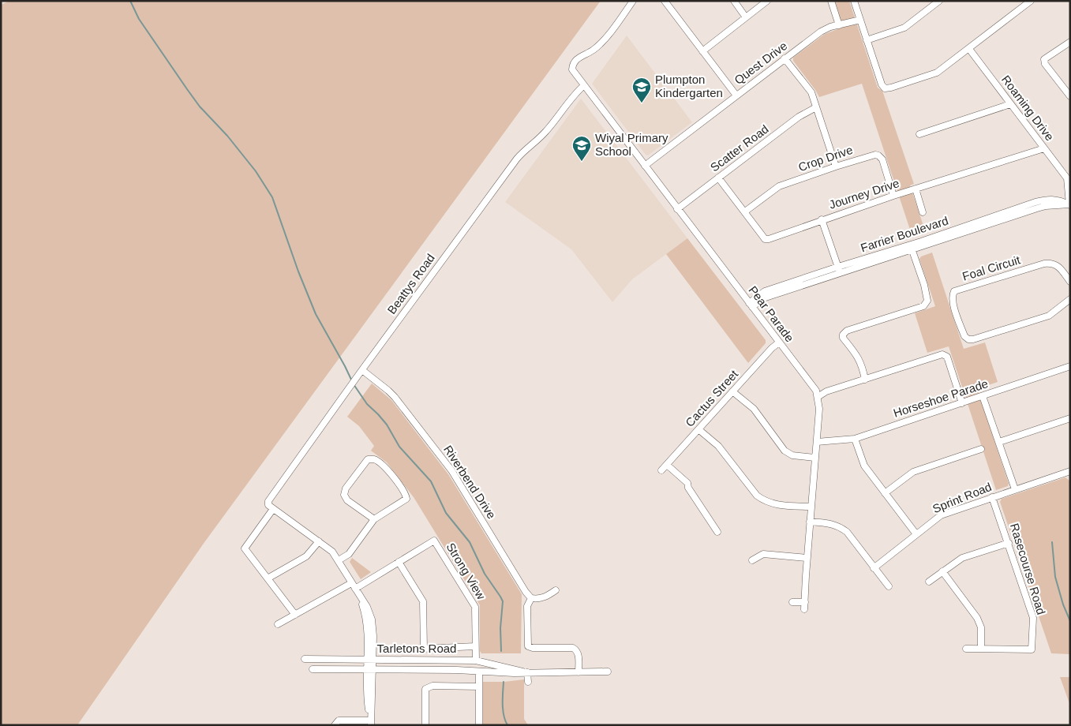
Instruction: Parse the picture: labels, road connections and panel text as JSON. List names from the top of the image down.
{
  "streets": {
    "street": [
      "Quest Drive",
      "Roaming Drive",
      "Scatter Road",
      "Crop Drive",
      "Journey Drive",
      "Farrier Boulevard",
      "Foal Circuit",
      "Beattys Road",
      "Pear Parade",
      "Cactus Street",
      "Horseshoe Parade",
      "Riverbend Drive",
      "Sprint Road",
      "Rasecourse Road",
      "Strong View",
      "Tarletons Road"
    ]
  },
  "crossings": [
    ["Quest Drive", "Pear Parade"],
    ["Roaming Drive", "Journey Drive"],
    ["Roaming Drive", "Farrier Boulevard"],
    ["Scatter Road", "Journey Drive"],
    ["Scatter Road", "Pear Parade"],
    ["Crop Drive", "Journey Drive"],
    ["Farrier Boulevard", "Pear Parade"],
    ["Beattys Road", "Pear Parade"],
    ["Beattys Road", "Riverbend Drive"],
    ["Pear Parade", "Cactus Street"],
    ["Pear Parade", "Horseshoe Parade"],
    ["Sprint Road", "Rasecourse Road"],
    ["Strong View", "Tarletons Road"]
  ],
  "places": {
    "school or university": ["Plumpton Kindergarten", "Wiyal Primary School"]
  }
}
